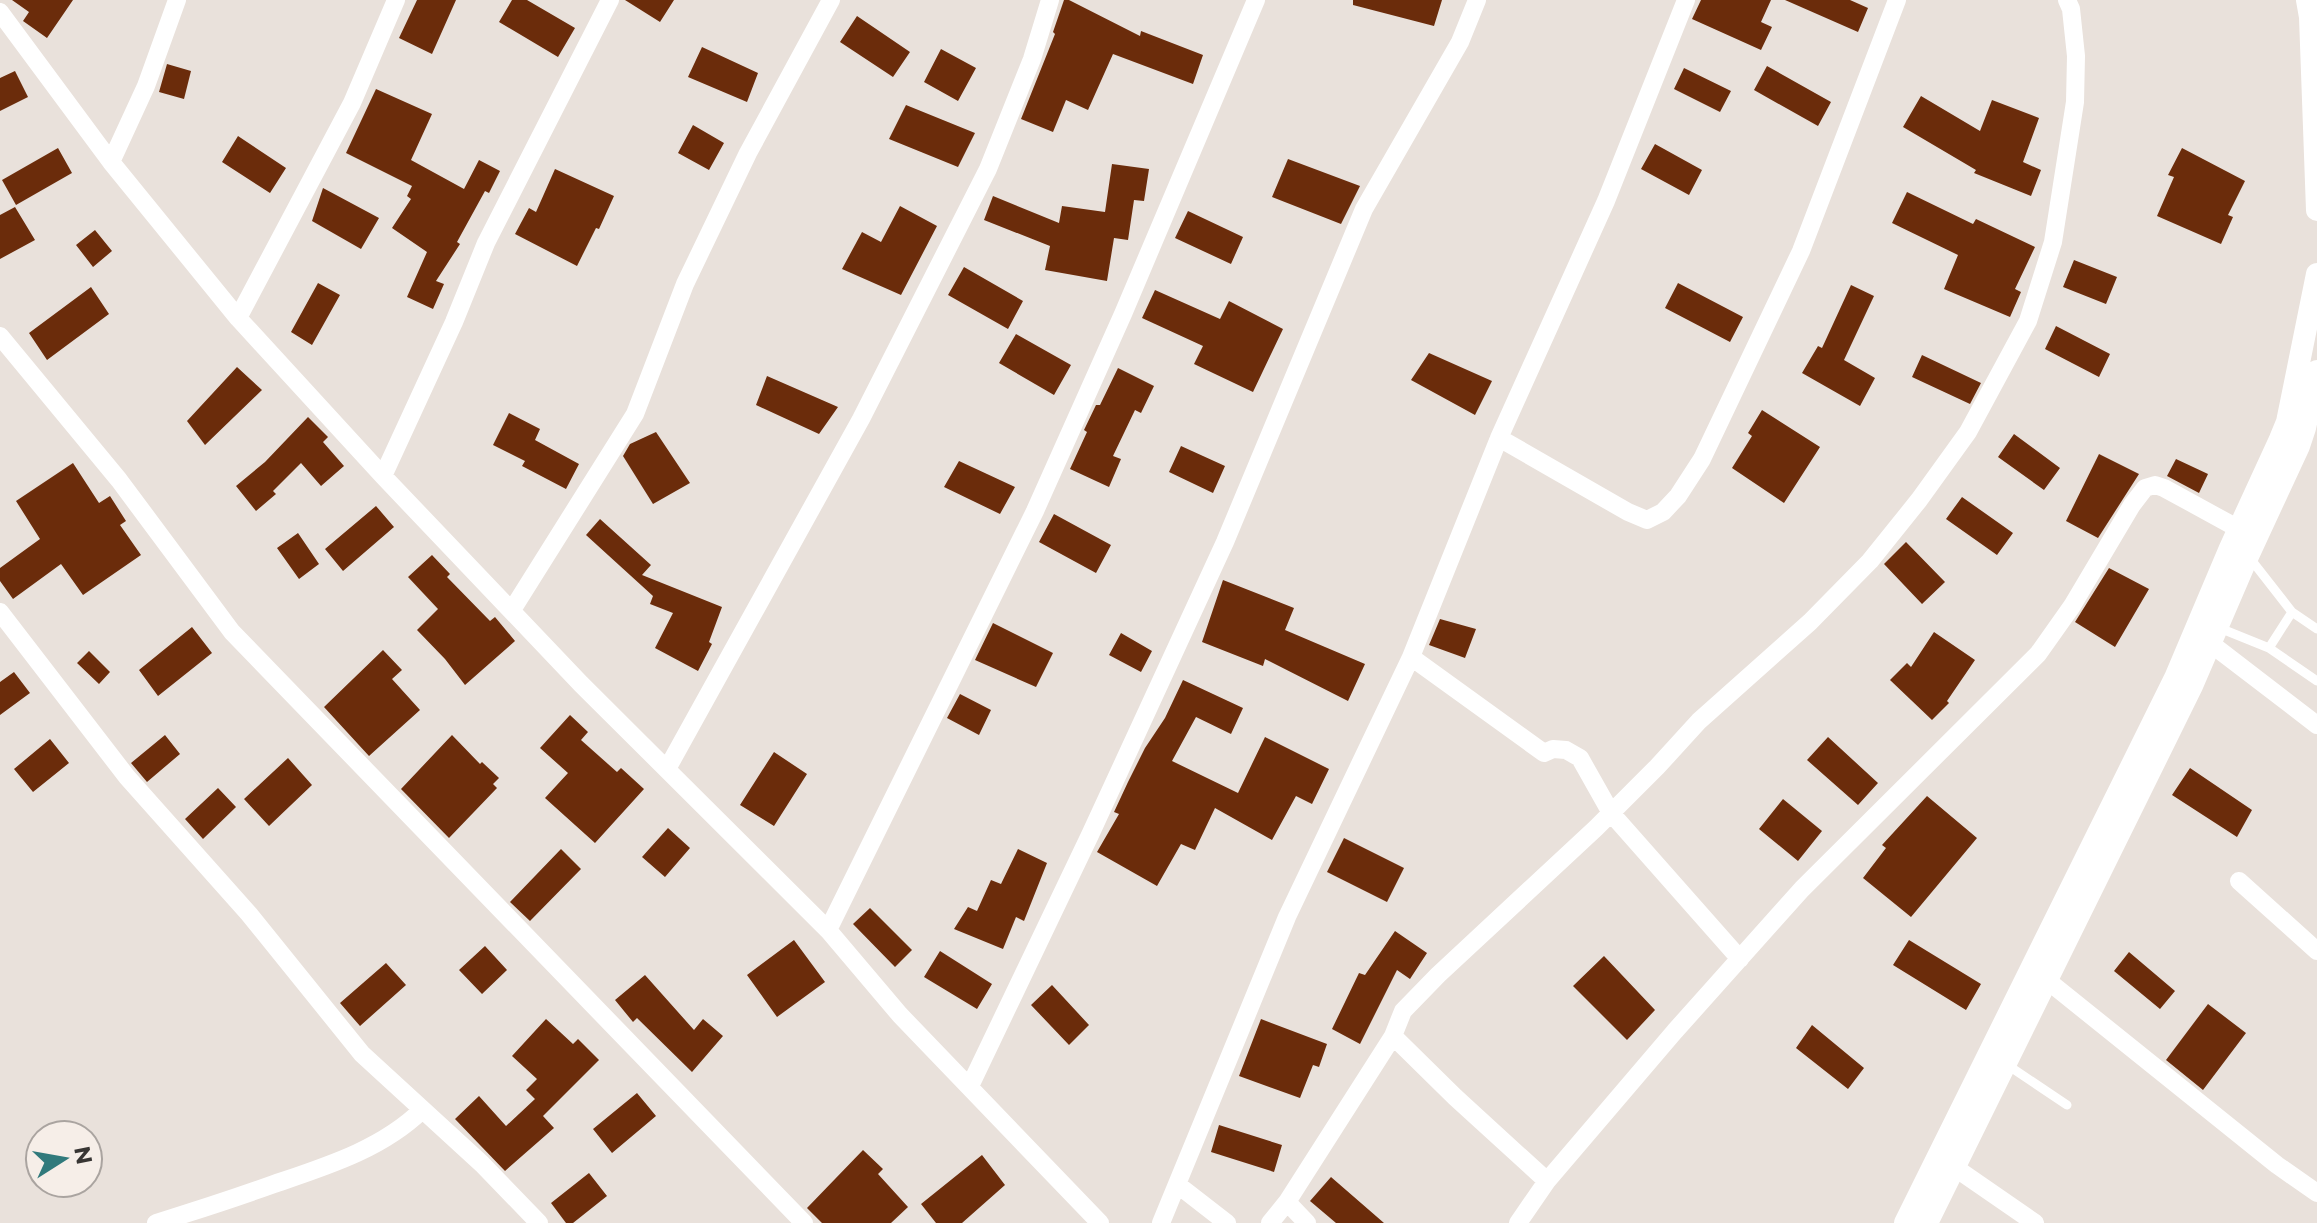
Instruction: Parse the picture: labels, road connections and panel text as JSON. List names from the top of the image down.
{
  "north": "right"
}
